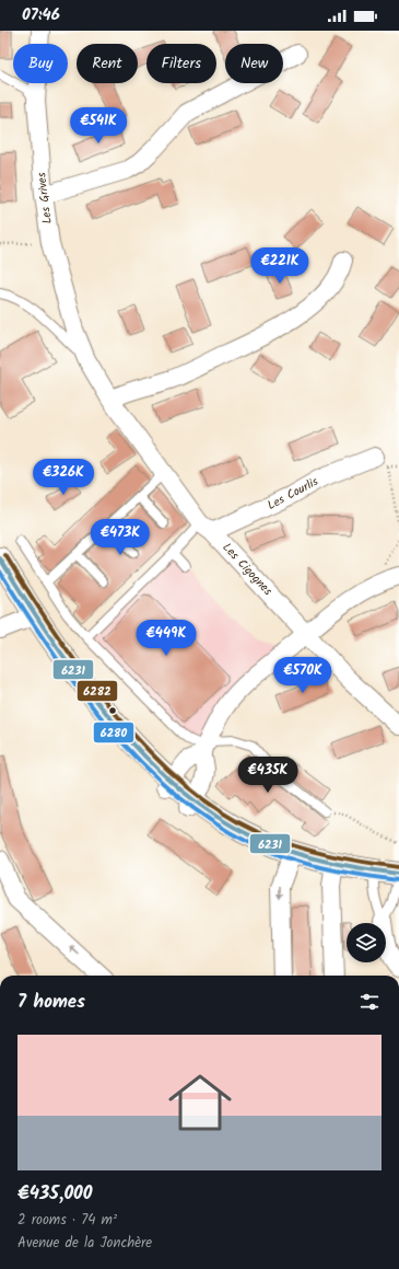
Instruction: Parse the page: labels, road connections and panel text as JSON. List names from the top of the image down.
{
  "streets": {
    "street": ["Les Grives", "Les Courlis", "Les Cigognes"]
  },
  "crossings": [
    ["Les Grives", "Les Cigognes"],
    ["Les Courlis", "Les Cigognes"]
  ],
  "lines": ["transit line 6282", "transit line 6231", "transit line 6280"],
  "page": {
    "status": "07:46",
    "chip": [
      "Buy",
      "Rent",
      "Filters",
      "New"
    ],
    "price": [
      "€541K",
      "€221K",
      "€326K",
      "€473K",
      "€449K",
      "€570K",
      "€435K"
    ],
    "heading": "7 homes",
    "list": [
      {
        "name": "€435,000",
        "note": "2 rooms · 74 m² · Avenue de la Jonchère"
      }
    ]
  }
}
